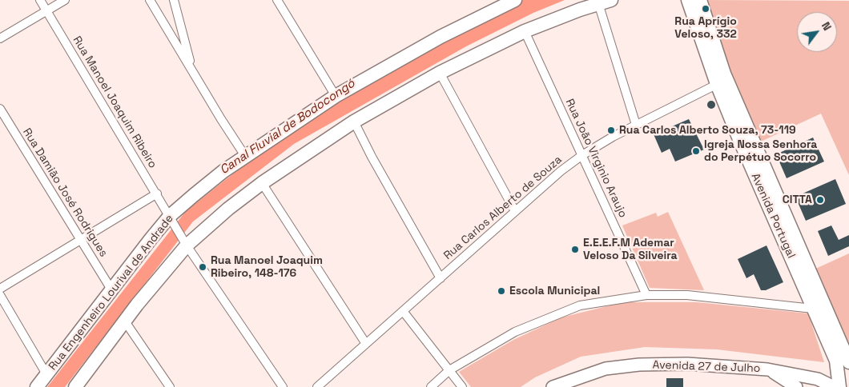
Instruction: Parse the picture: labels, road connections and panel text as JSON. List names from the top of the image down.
{
  "streets": {
    "main road": ["Avenida Portugal", "Rua Engenheiro Lourival de Andrade", "Avenida 27 de Julho"],
    "street": [
      "Rua Manoel Joaquim Ribeiro",
      "Rua João Virginio Araujo",
      "Rua Damião José Rodrigues",
      "Rua Carlos Alberto de Souza"
    ]
  },
  "crossings": [
    ["Rua Manoel Joaquim Ribeiro", "Rua Engenheiro Lourival de Andrade"],
    ["Rua João Virginio Araujo", "Rua Carlos Alberto de Souza"],
    ["Rua Damião José Rodrigues", "Rua Engenheiro Lourival de Andrade"],
    ["Rua Carlos Alberto de Souza", "Avenida Portugal"]
  ],
  "water": ["Canal Fluvial de Bodocongó"],
  "places": [
    "Rua Aprígio Veloso, 332",
    "Rua Carlos Alberto Souza, 73-119",
    "Igreja Nossa Senhora do Perpétuo Socorro",
    "CITTA",
    "E.E.E.F.M Ademar Veloso Da Silveira",
    "Rua Manoel Joaquim Ribeiro, 148-176",
    "Escola Municipal"
  ],
  "north": "top right"
}
